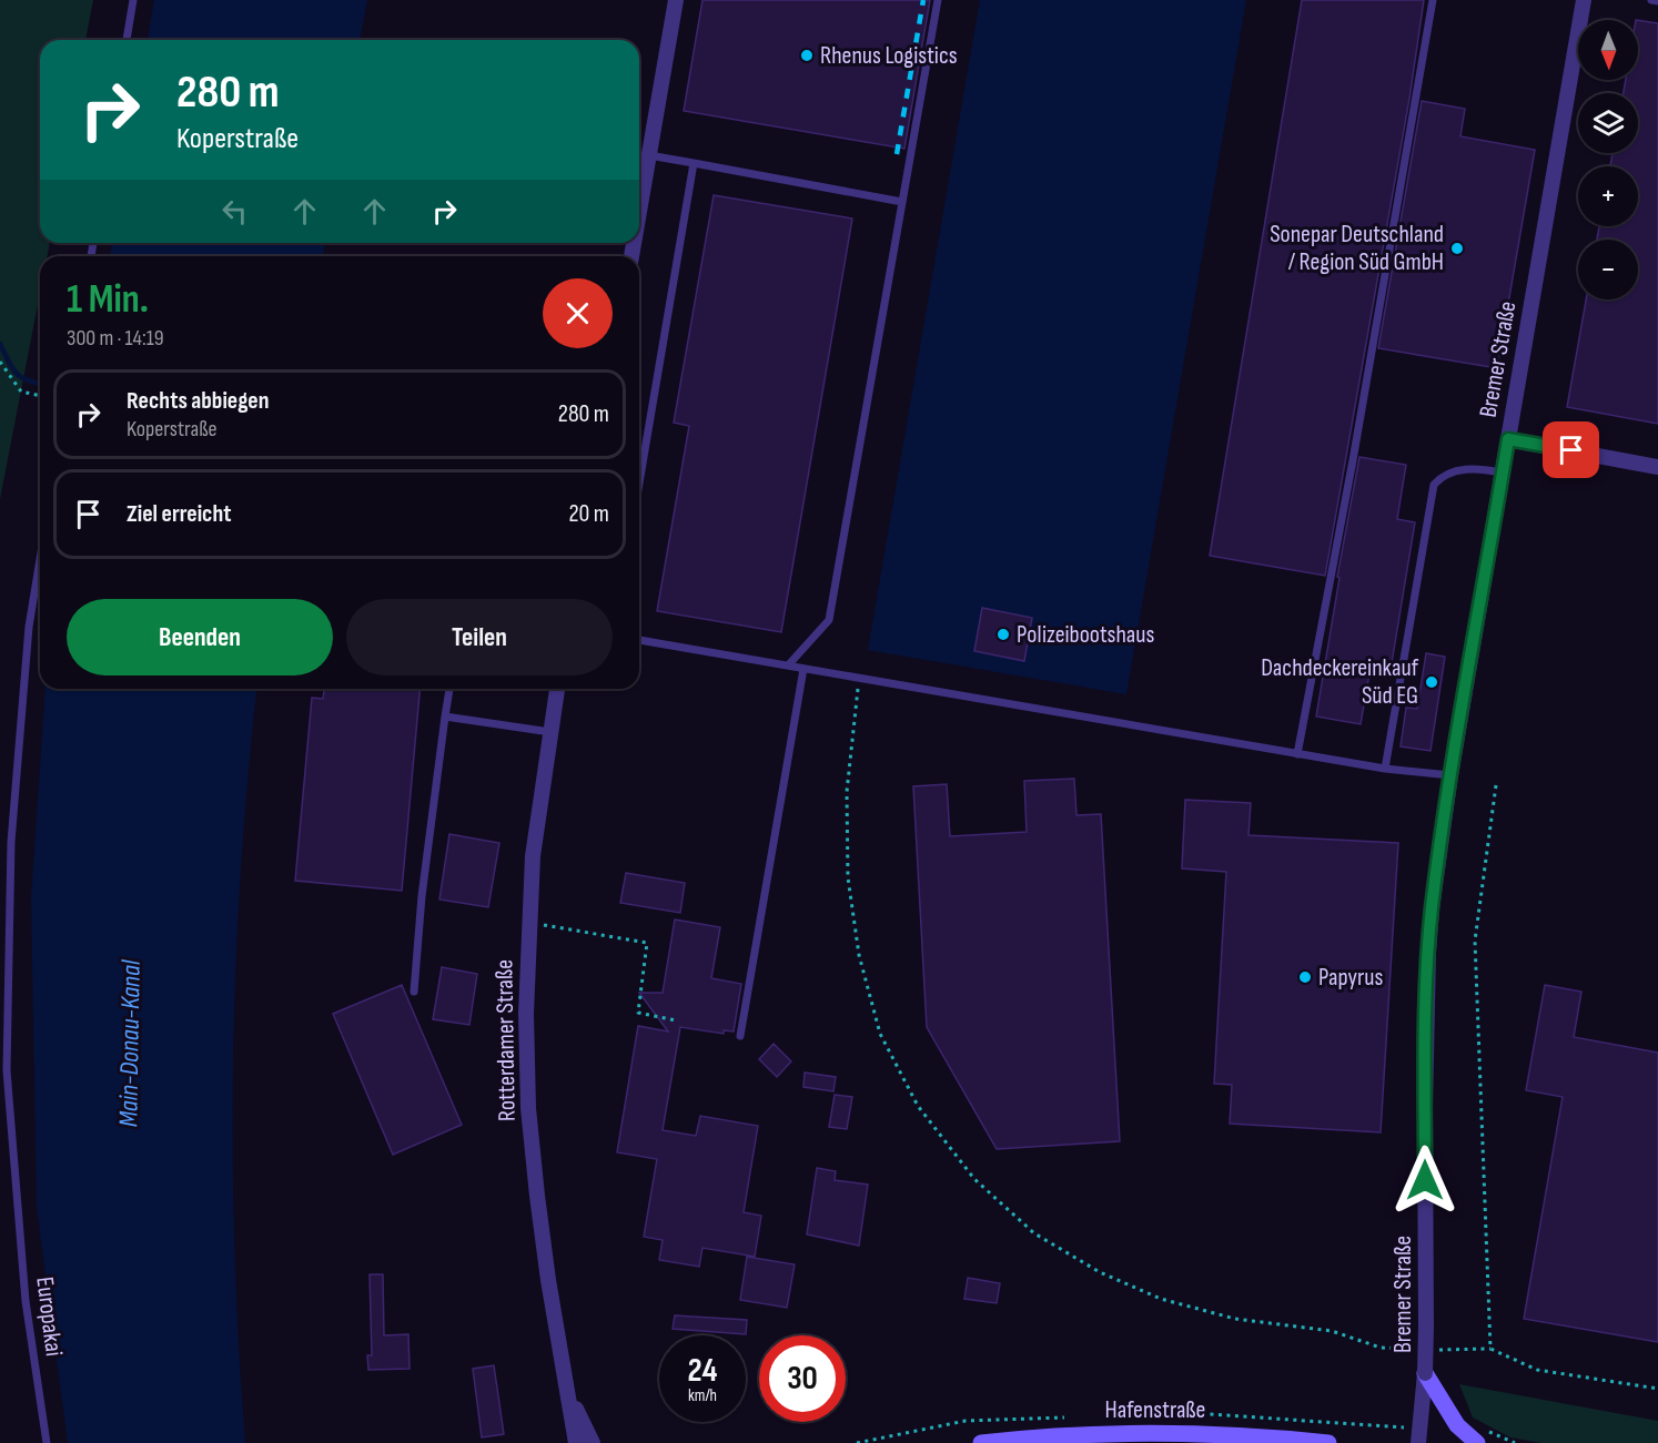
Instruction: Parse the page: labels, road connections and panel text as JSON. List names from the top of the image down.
{
  "streets": {
    "main road": ["Hafenstraße"],
    "street": ["Bremer Straße", "Rotterdamer Straße"],
    "lane": ["Europakai"]
  },
  "water": ["Main-Donau-Kanal"],
  "places": [
    "Rhenus Logistics",
    "Sonepar Deutschland / Region Süd GmbH",
    "Polizeibootshaus",
    "Dachdeckereinkauf Süd EG",
    "Papyrus"
  ],
  "north": "bottom",
  "page": {
    "map_buttons": ["+", "−"],
    "turn": ["280 m", "Koperstraße"],
    "heading": ["1 Min.", "300 m · 14:19"],
    "list": [
      {
        "name": "Rechts abbiegen",
        "note": "Koperstraße",
        "value": "280 m"
      },
      {
        "name": "Ziel erreicht",
        "value": "20 m"
      }
    ],
    "buttons": ["Beenden", "Teilen"],
    "speed": "24 km/h",
    "limit": "30"
  }
}
